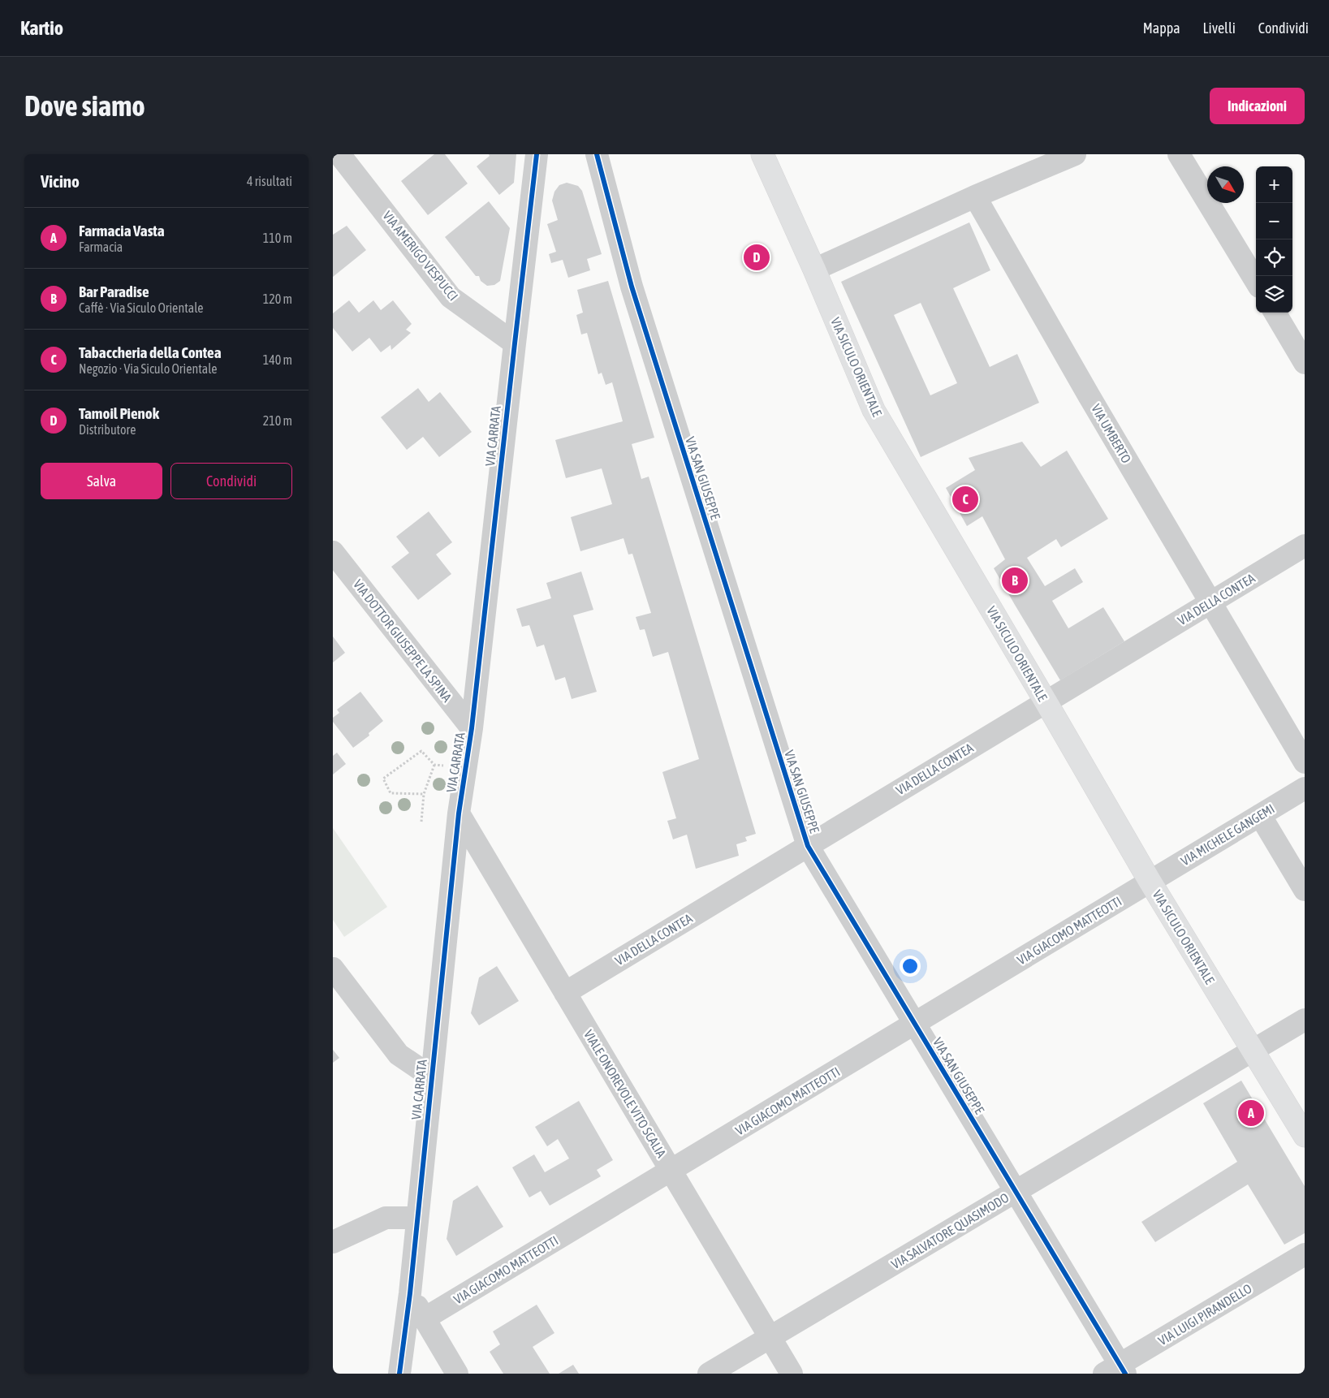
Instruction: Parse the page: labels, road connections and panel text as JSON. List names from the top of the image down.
{
  "streets": {
    "main road": ["VIA SICULO ORIENTALE"],
    "street": [
      "VIA AMERIGO VESPUCCI",
      "VIA UMBERTO",
      "VIA CARRATA",
      "VIA SAN GIUSEPPE",
      "VIA DELLA CONTEA",
      "VIA DOTTOR GIUSEPPE LA SPINA",
      "VIA MICHELE GANGEMI",
      "VIA GIACOMO MATTEOTTI",
      "VIALE ONOREVOLE VITO SCALIA",
      "VIA SALVATORE QUASIMODO",
      "VIA LUIGI PIRANDELLO"
    ]
  },
  "crossings": [
    ["VIA AMERIGO VESPUCCI", "VIA CARRATA"],
    ["VIA SICULO ORIENTALE", "VIA DELLA CONTEA"],
    ["VIA SICULO ORIENTALE", "VIA MICHELE GANGEMI"],
    ["VIA SICULO ORIENTALE", "VIA GIACOMO MATTEOTTI"],
    ["VIA SICULO ORIENTALE", "VIA SALVATORE QUASIMODO"],
    ["VIA UMBERTO", "VIA DELLA CONTEA"],
    ["VIA CARRATA", "VIA DOTTOR GIUSEPPE LA SPINA"],
    ["VIA CARRATA", "VIALE ONOREVOLE VITO SCALIA"],
    ["VIA SAN GIUSEPPE", "VIA DELLA CONTEA"],
    ["VIA SAN GIUSEPPE", "VIA GIACOMO MATTEOTTI"],
    ["VIA SAN GIUSEPPE", "VIA SALVATORE QUASIMODO"],
    ["VIA SAN GIUSEPPE", "VIA LUIGI PIRANDELLO"],
    ["VIA DELLA CONTEA", "VIALE ONOREVOLE VITO SCALIA"],
    ["VIA MICHELE GANGEMI", "VIA GIACOMO MATTEOTTI"],
    ["VIA GIACOMO MATTEOTTI", "VIALE ONOREVOLE VITO SCALIA"],
    ["VIALE ONOREVOLE VITO SCALIA", "VIA SALVATORE QUASIMODO"]
  ],
  "north": "bottom right",
  "page": {
    "header": "Kartio",
    "nav": ["Mappa", "Livelli", "Condividi"],
    "buttons": [
      "Indicazioni",
      ["Salva", "Condividi"]
    ],
    "title": "Dove siamo",
    "heading": ["Vicino", "4 risultati"],
    "map_buttons": ["+", "−"],
    "list": [
      {
        "mark": "A",
        "name": "Farmacia Vasta",
        "note": "Farmacia",
        "value": "110 m"
      },
      {
        "mark": "B",
        "name": "Bar Paradise",
        "note": "Caffè · Via Siculo Orientale",
        "value": "120 m"
      },
      {
        "mark": "C",
        "name": "Tabaccheria della Contea",
        "note": "Negozio · Via Siculo Orientale",
        "value": "140 m"
      },
      {
        "mark": "D",
        "name": "Tamoil Pienok",
        "note": "Distributore",
        "value": "210 m"
      }
    ],
    "pins": [
      "D",
      "C",
      "B",
      "A"
    ]
  }
}
